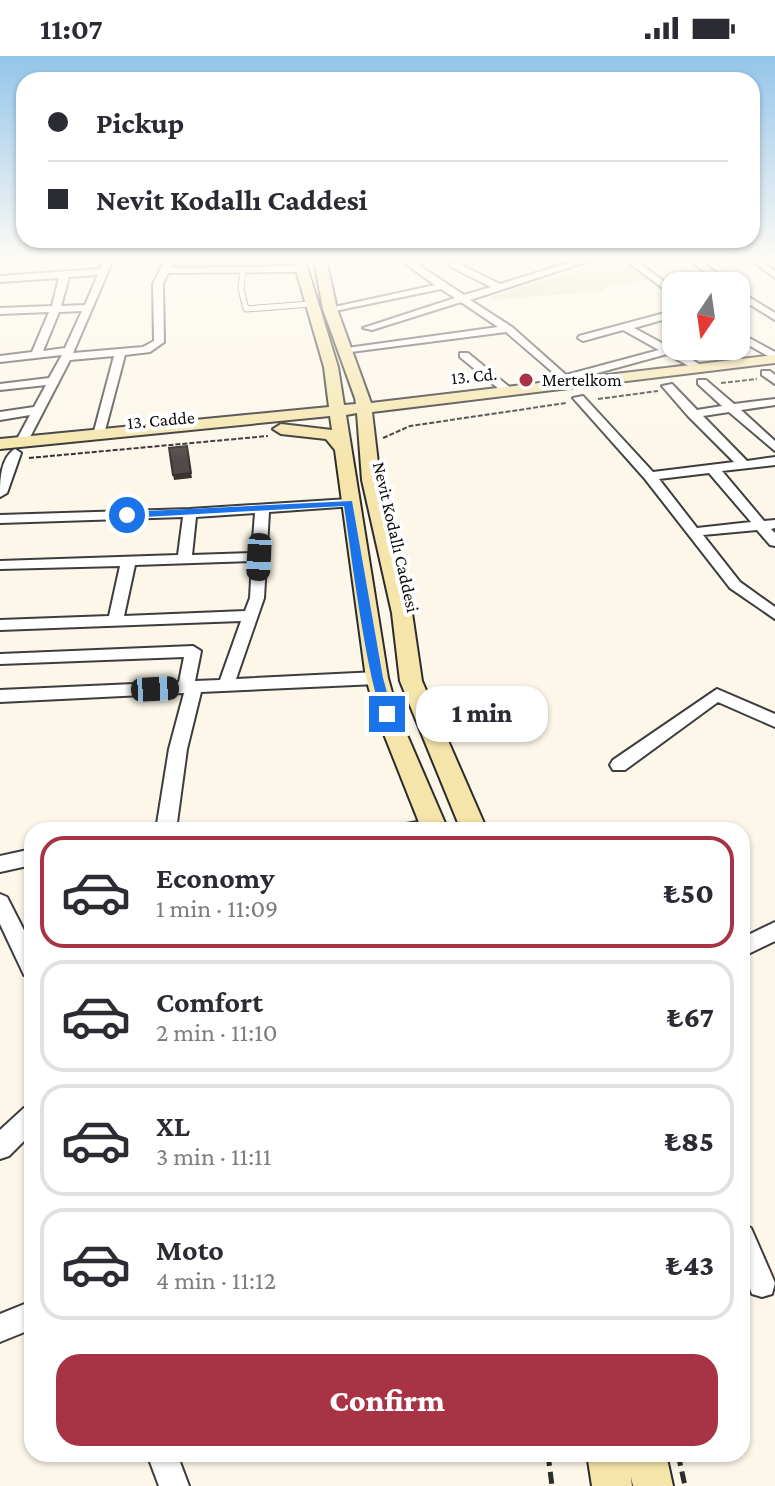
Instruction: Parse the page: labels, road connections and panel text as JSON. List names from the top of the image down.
{
  "streets": {
    "main road": ["13. Cd.", "13. Cadde", "Nevit Kodallı Caddesi"]
  },
  "crossings": [
    ["13. Cd.", "13. Cadde"],
    ["13. Cd.", "Nevit Kodallı Caddesi"],
    ["13. Cadde", "Nevit Kodallı Caddesi"]
  ],
  "places": ["Mertelkom"],
  "north": "bottom",
  "page": {
    "status": "11:07",
    "banner": ["Pickup", "Nevit Kodallı Caddesi"],
    "bubble": "1 min",
    "list": [
      {
        "name": "Economy",
        "note": "1 min · 11:09",
        "value": "₺50"
      },
      {
        "name": "Comfort",
        "note": "2 min · 11:10",
        "value": "₺67"
      },
      {
        "name": "XL",
        "note": "3 min · 11:11",
        "value": "₺85"
      },
      {
        "name": "Moto",
        "note": "4 min · 11:12",
        "value": "₺43"
      }
    ],
    "buttons": "Confirm"
  }
}
